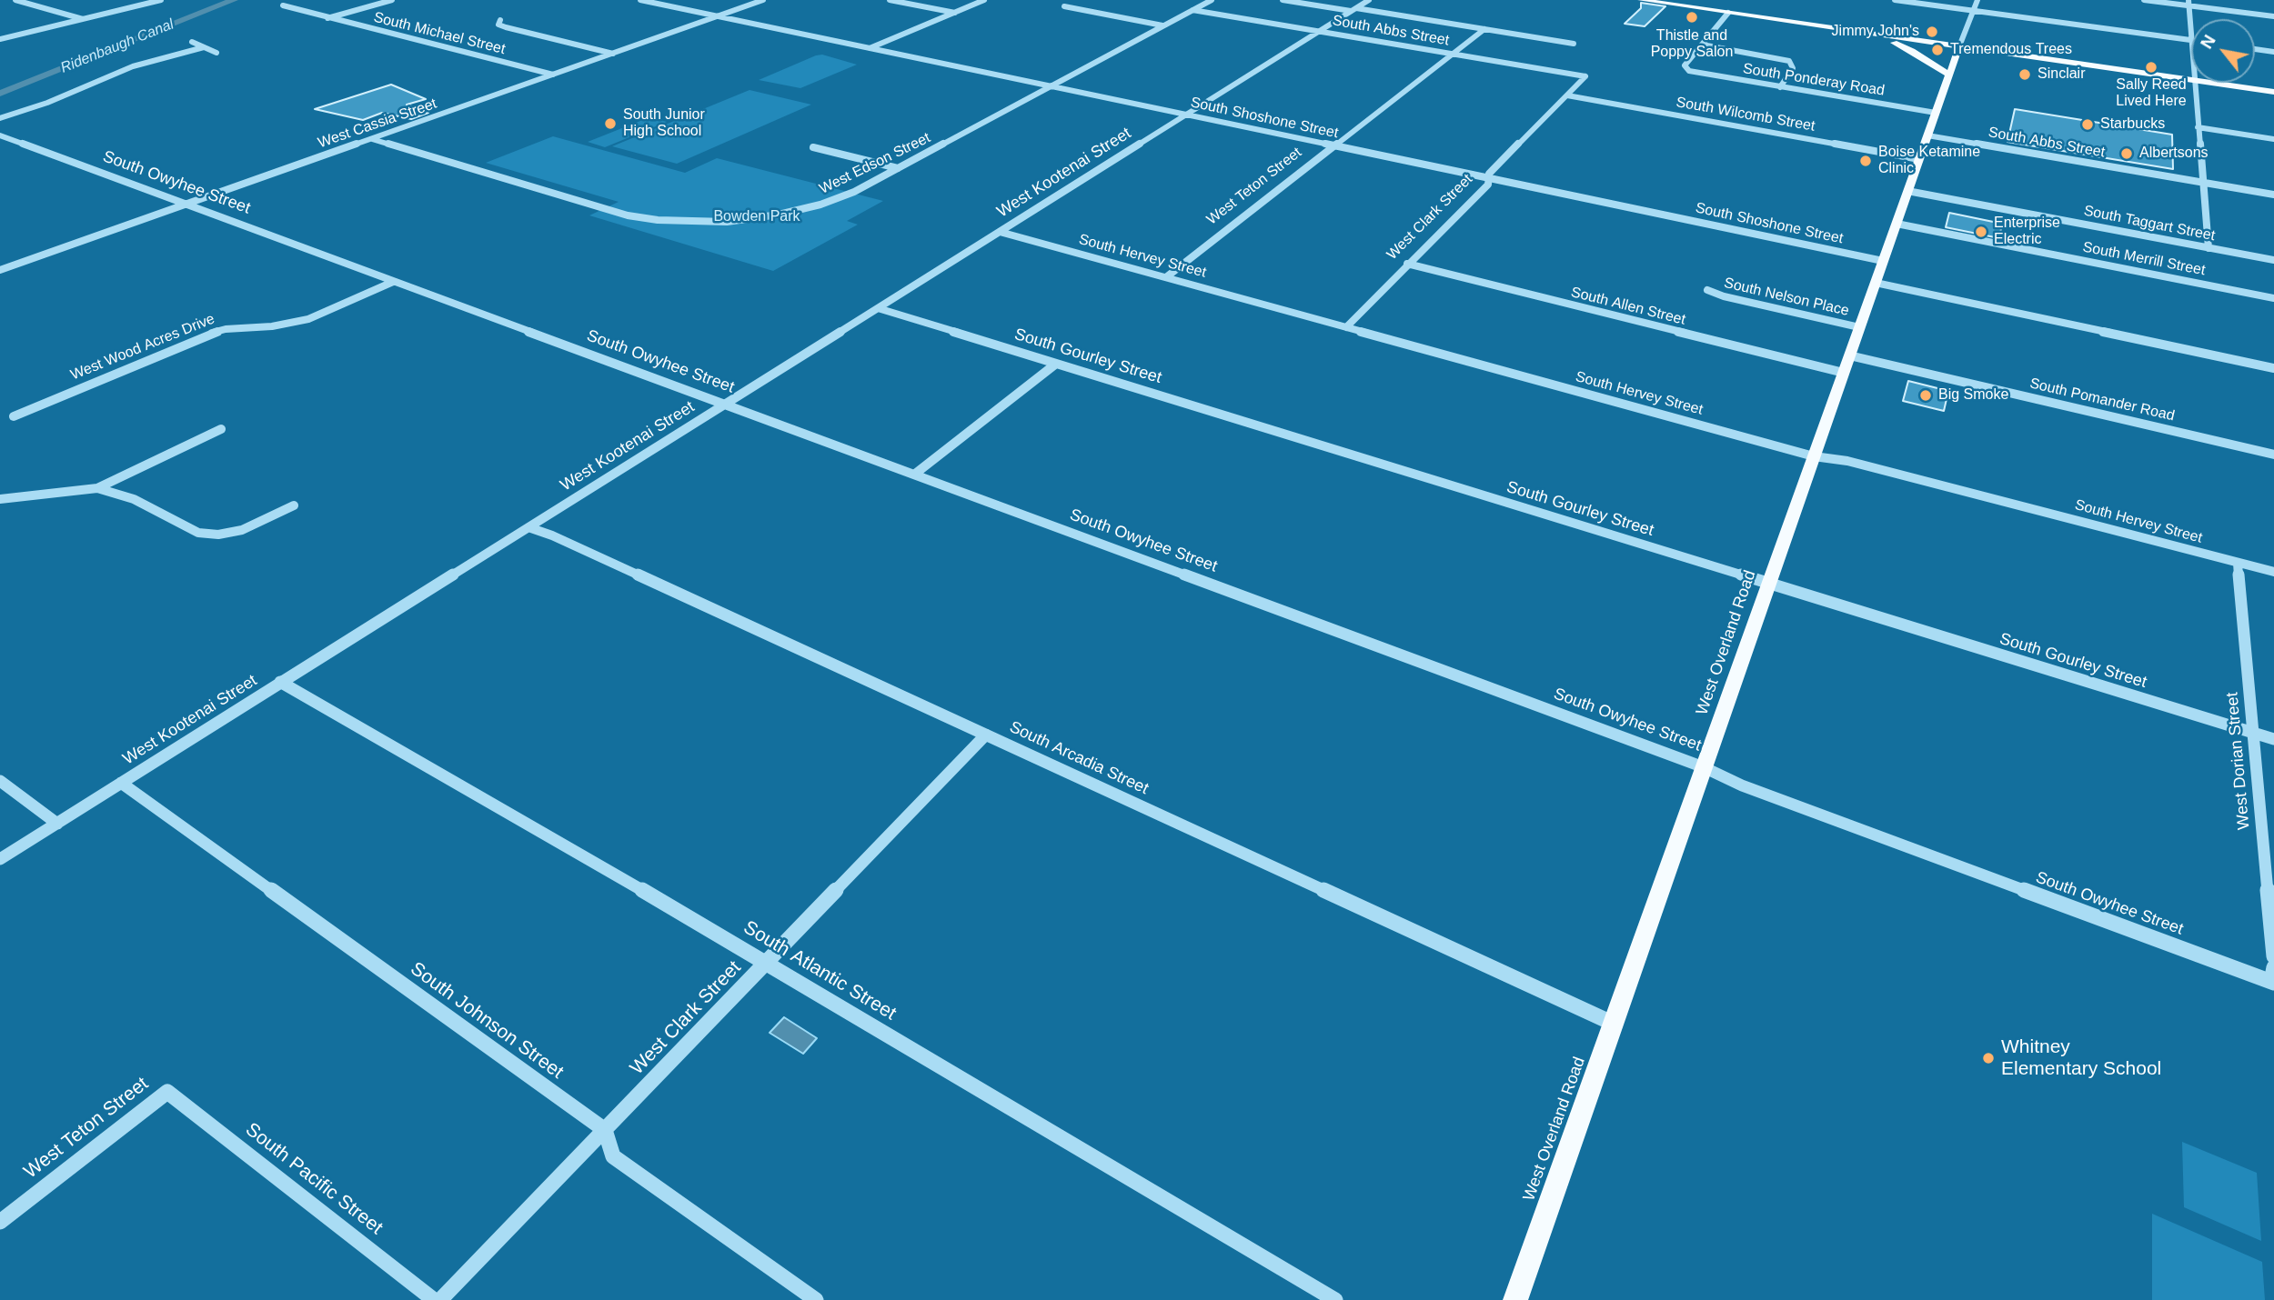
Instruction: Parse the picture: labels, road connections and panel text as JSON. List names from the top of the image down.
{
  "streets": {
    "main road": ["West Overland Road"],
    "street": [
      "South Abbs Street",
      "South Michael Street",
      "South Ponderay Road",
      "South Wilcomb Street",
      "South Shoshone Street",
      "West Cassia Street",
      "West Edson Street",
      "West Kootenai Street",
      "South Owyhee Street",
      "West Teton Street",
      "West Clark Street",
      "South Taggart Street",
      "South Hervey Street",
      "South Merrill Street",
      "South Nelson Place",
      "South Allen Street",
      "West Wood Acres Drive",
      "South Gourley Street",
      "South Pomander Road",
      "South Arcadia Street",
      "West Dorian Street",
      "South Atlantic Street",
      "South Johnson Street",
      "South Pacific Street"
    ]
  },
  "crossings": [
    ["South Abbs Street", "West Edson Street"],
    ["South Abbs Street", "West Kootenai Street"],
    ["South Abbs Street", "West Teton Street"],
    ["South Abbs Street", "West Clark Street"],
    ["South Abbs Street", "West Overland Road"],
    ["South Michael Street", "West Cassia Street"],
    ["South Ponderay Road", "West Overland Road"],
    ["South Wilcomb Street", "West Clark Street"],
    ["South Wilcomb Street", "West Overland Road"],
    ["South Shoshone Street", "West Cassia Street"],
    ["South Shoshone Street", "West Edson Street"],
    ["South Shoshone Street", "West Kootenai Street"],
    ["South Shoshone Street", "West Teton Street"],
    ["South Shoshone Street", "West Clark Street"],
    ["South Shoshone Street", "West Overland Road"],
    ["West Cassia Street", "West Edson Street"],
    ["West Cassia Street", "South Owyhee Street"],
    ["West Kootenai Street", "South Owyhee Street"],
    ["West Kootenai Street", "South Hervey Street"],
    ["West Kootenai Street", "South Gourley Street"],
    ["West Kootenai Street", "South Arcadia Street"],
    ["West Kootenai Street", "South Atlantic Street"],
    ["West Kootenai Street", "South Johnson Street"],
    ["South Owyhee Street", "West Wood Acres Drive"],
    ["South Owyhee Street", "West Overland Road"],
    ["West Teton Street", "South Hervey Street"],
    ["West Teton Street", "South Pacific Street"],
    ["West Clark Street", "South Hervey Street"],
    ["West Clark Street", "South Allen Street"],
    ["West Clark Street", "South Arcadia Street"],
    ["West Clark Street", "South Atlantic Street"],
    ["West Clark Street", "South Johnson Street"],
    ["South Taggart Street", "West Overland Road"],
    ["South Hervey Street", "West Overland Road"],
    ["South Hervey Street", "West Dorian Street"],
    ["South Merrill Street", "West Overland Road"],
    ["South Nelson Place", "West Overland Road"],
    ["South Allen Street", "West Overland Road"],
    ["South Gourley Street", "West Overland Road"],
    ["South Gourley Street", "West Dorian Street"],
    ["South Pomander Road", "West Overland Road"],
    ["West Overland Road", "South Arcadia Street"]
  ],
  "water": ["Ridenbaugh Canal"],
  "parks": ["Bowden Park"],
  "places": [
    "Thistle and Poppy Salon",
    "Jimmy John's",
    "Tremendous Trees",
    "Sally Reed Lived Here",
    "Sinclair",
    "South Junior High School",
    "Starbucks",
    "Albertsons",
    "Boise Ketamine Clinic",
    "Enterprise Electric",
    "Big Smoke",
    "Whitney Elementary School"
  ],
  "north": "top left"
}
